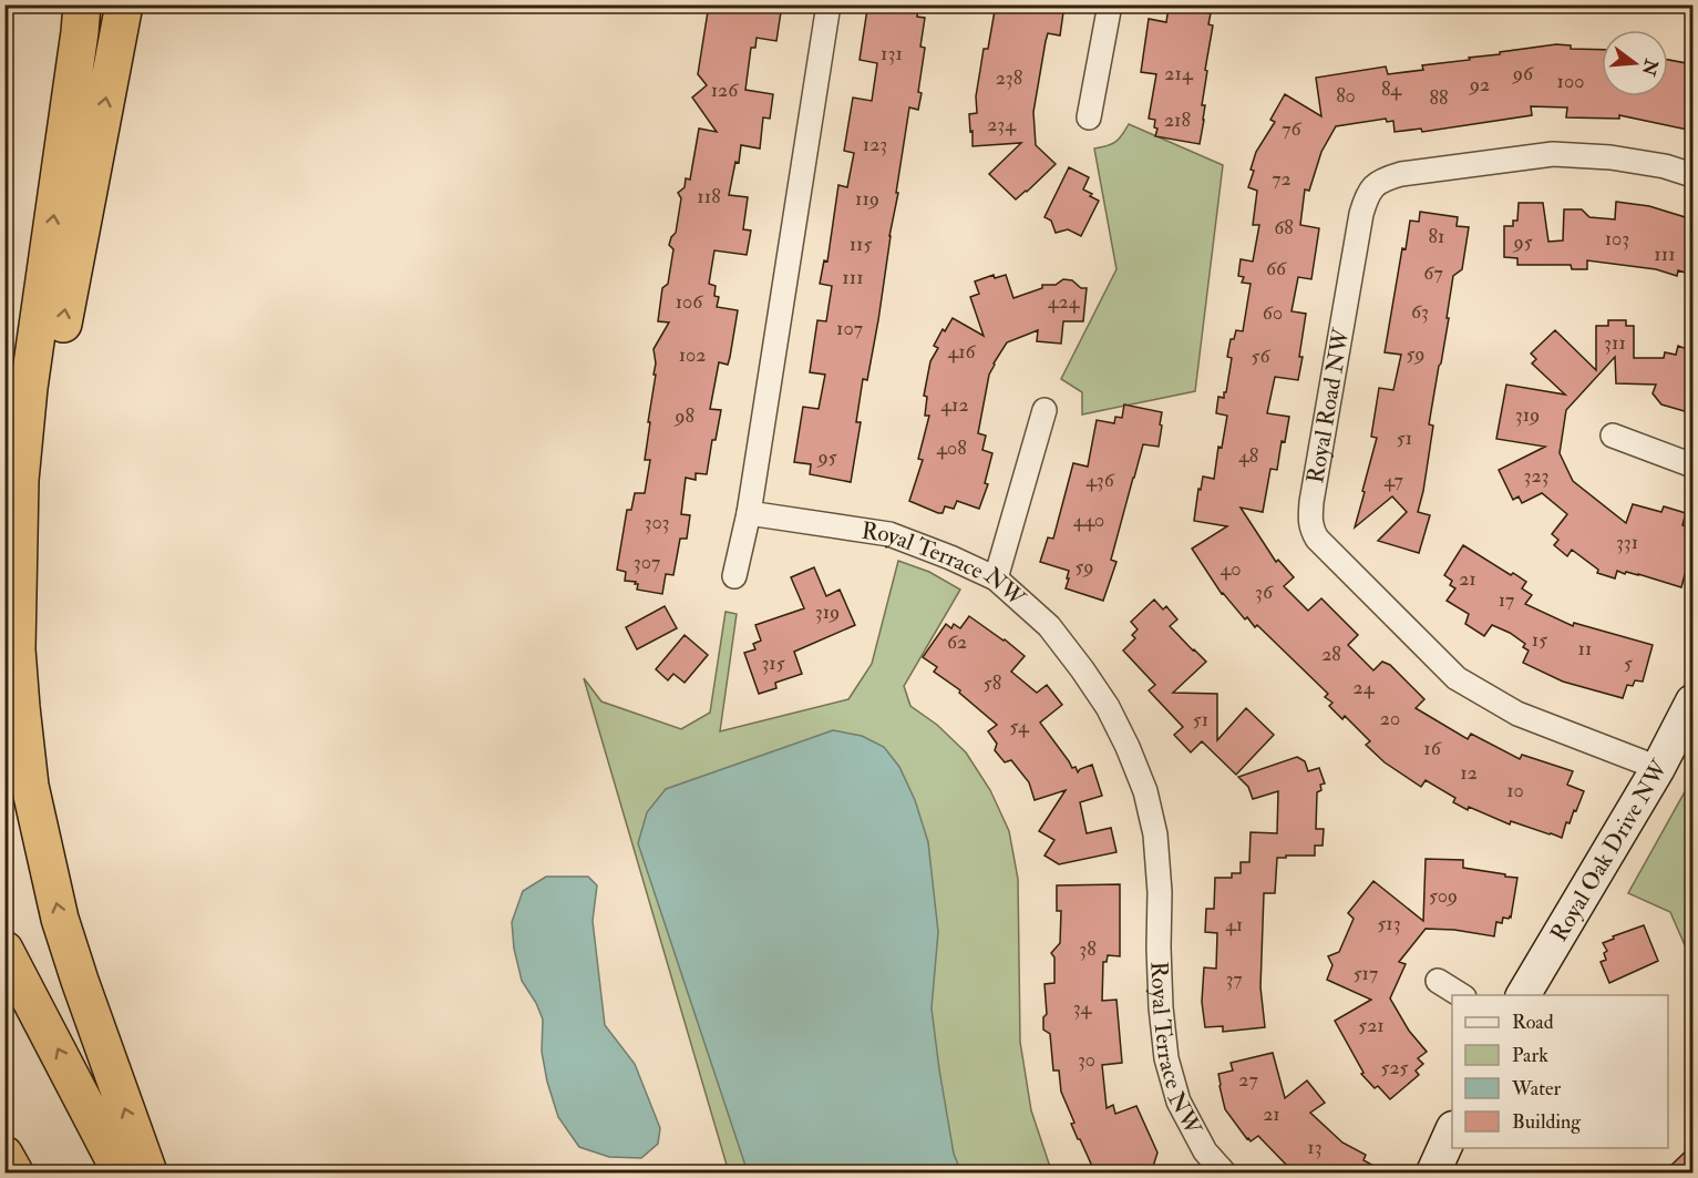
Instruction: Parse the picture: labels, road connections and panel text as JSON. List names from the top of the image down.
{
  "streets": {
    "street": ["Royal Road NW", "Royal Terrace NW", "Royal Oak Drive NW"]
  },
  "crossings": [
    ["Royal Road NW", "Royal Oak Drive NW"]
  ],
  "house_numbers": [
    "131",
    "214",
    "96",
    "238",
    "100",
    "92",
    "84",
    "126",
    "80",
    "88",
    "218",
    "234",
    "76",
    "123",
    "72",
    "118",
    "119",
    "68",
    "81",
    "103",
    "95",
    "115",
    "111",
    "66",
    "67",
    "111",
    "106",
    "424",
    "63",
    "60",
    "107",
    "311",
    "416",
    "59",
    "102",
    "56",
    "412",
    "319",
    "98",
    "51",
    "408",
    "48",
    "95",
    "323",
    "436",
    "47",
    "440",
    "303",
    "331",
    "307",
    "59",
    "40",
    "21",
    "36",
    "17",
    "319",
    "15",
    "62",
    "11",
    "28",
    "315",
    "5",
    "58",
    "24",
    "20",
    "51",
    "54",
    "16",
    "12",
    "10",
    "509",
    "513",
    "41",
    "38",
    "517",
    "37",
    "34",
    "521",
    "30",
    "525",
    "27",
    "21",
    "13"
  ],
  "legend": [
    "Road",
    "Park",
    "Water",
    "Building"
  ],
  "north": "right"
}
